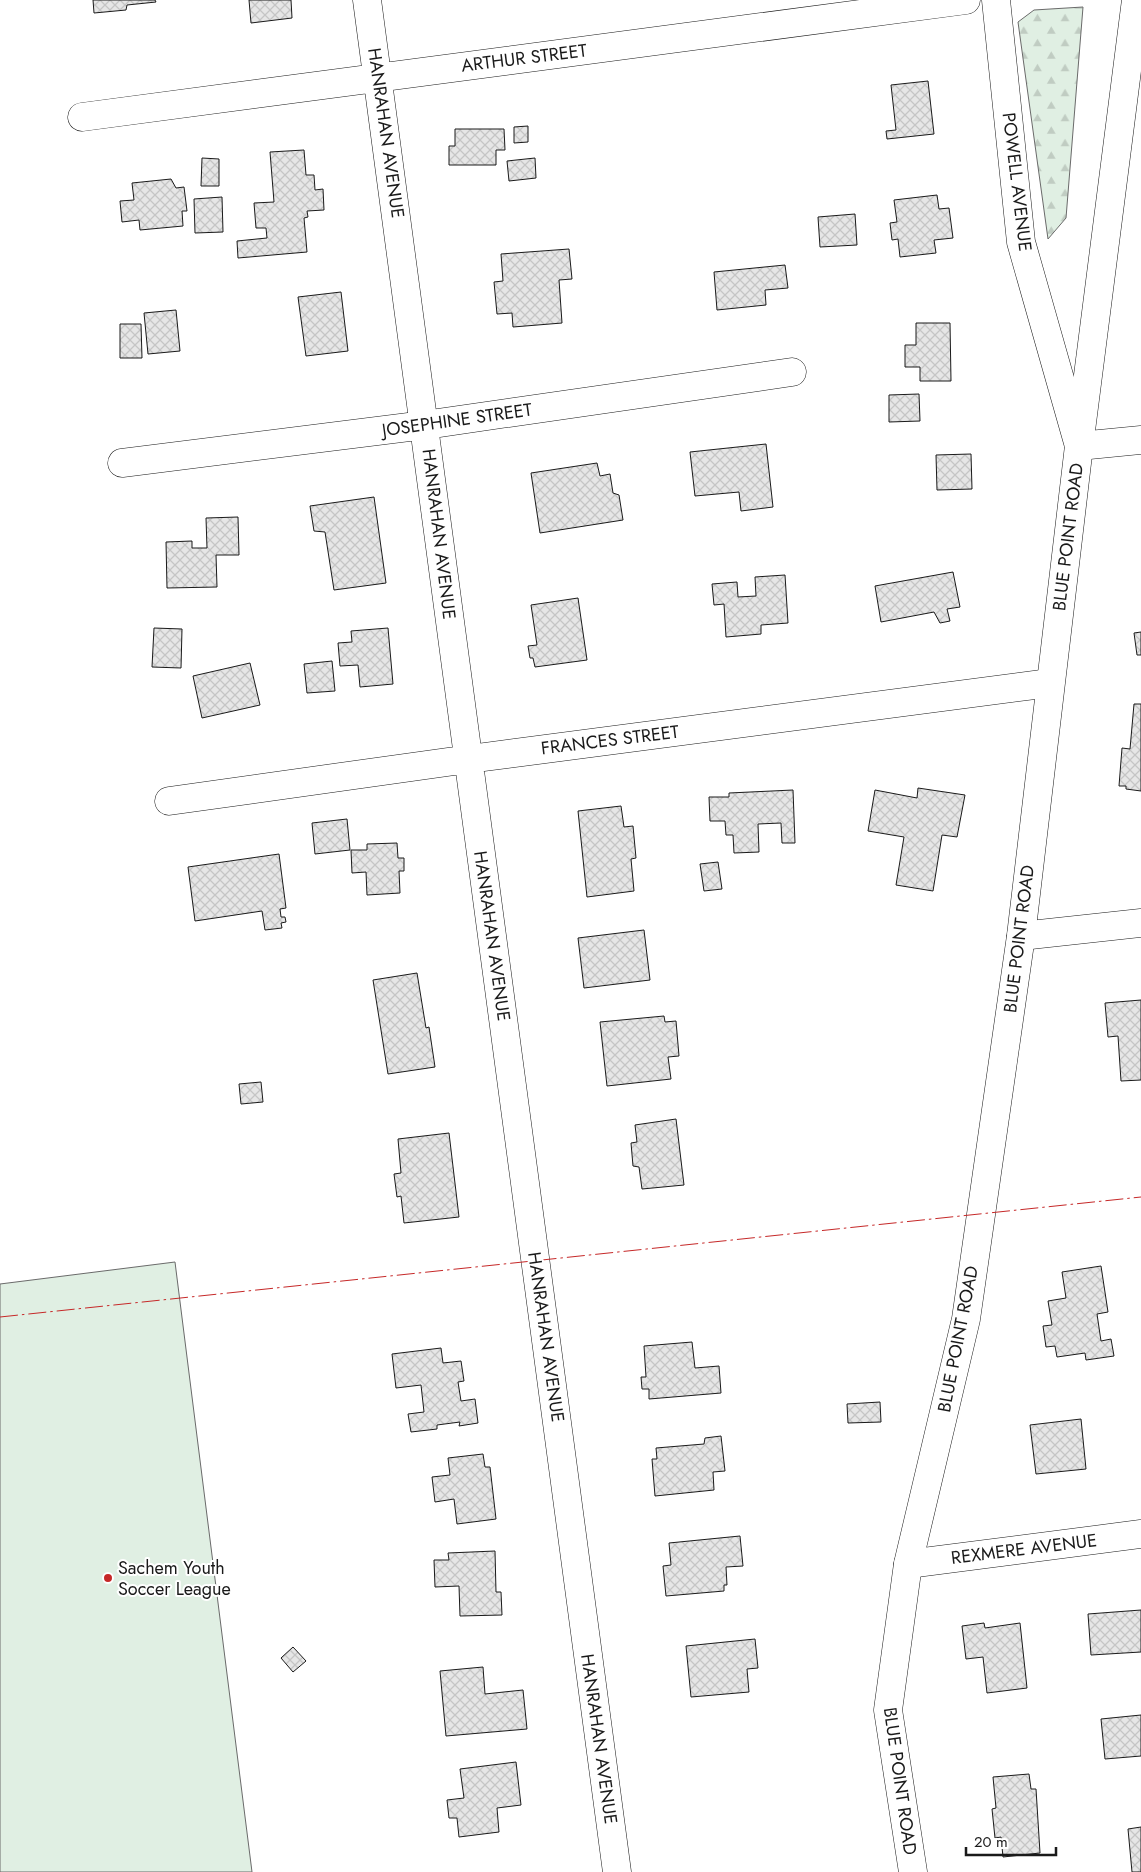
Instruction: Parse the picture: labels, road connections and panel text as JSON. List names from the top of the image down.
{
  "streets": {
    "street": [
      "ARTHUR STREET",
      "HANRAHAN AVENUE",
      "POWELL AVENUE",
      "JOSEPHINE STREET",
      "BLUE POINT ROAD",
      "FRANCES STREET",
      "REXMERE AVENUE"
    ]
  },
  "crossings": [
    ["ARTHUR STREET", "HANRAHAN AVENUE"],
    ["HANRAHAN AVENUE", "JOSEPHINE STREET"],
    ["HANRAHAN AVENUE", "FRANCES STREET"],
    ["POWELL AVENUE", "BLUE POINT ROAD"],
    ["BLUE POINT ROAD", "FRANCES STREET"],
    ["BLUE POINT ROAD", "REXMERE AVENUE"]
  ],
  "places": ["Sachem Youth Soccer League"],
  "scale_bar": "20 m"
}
